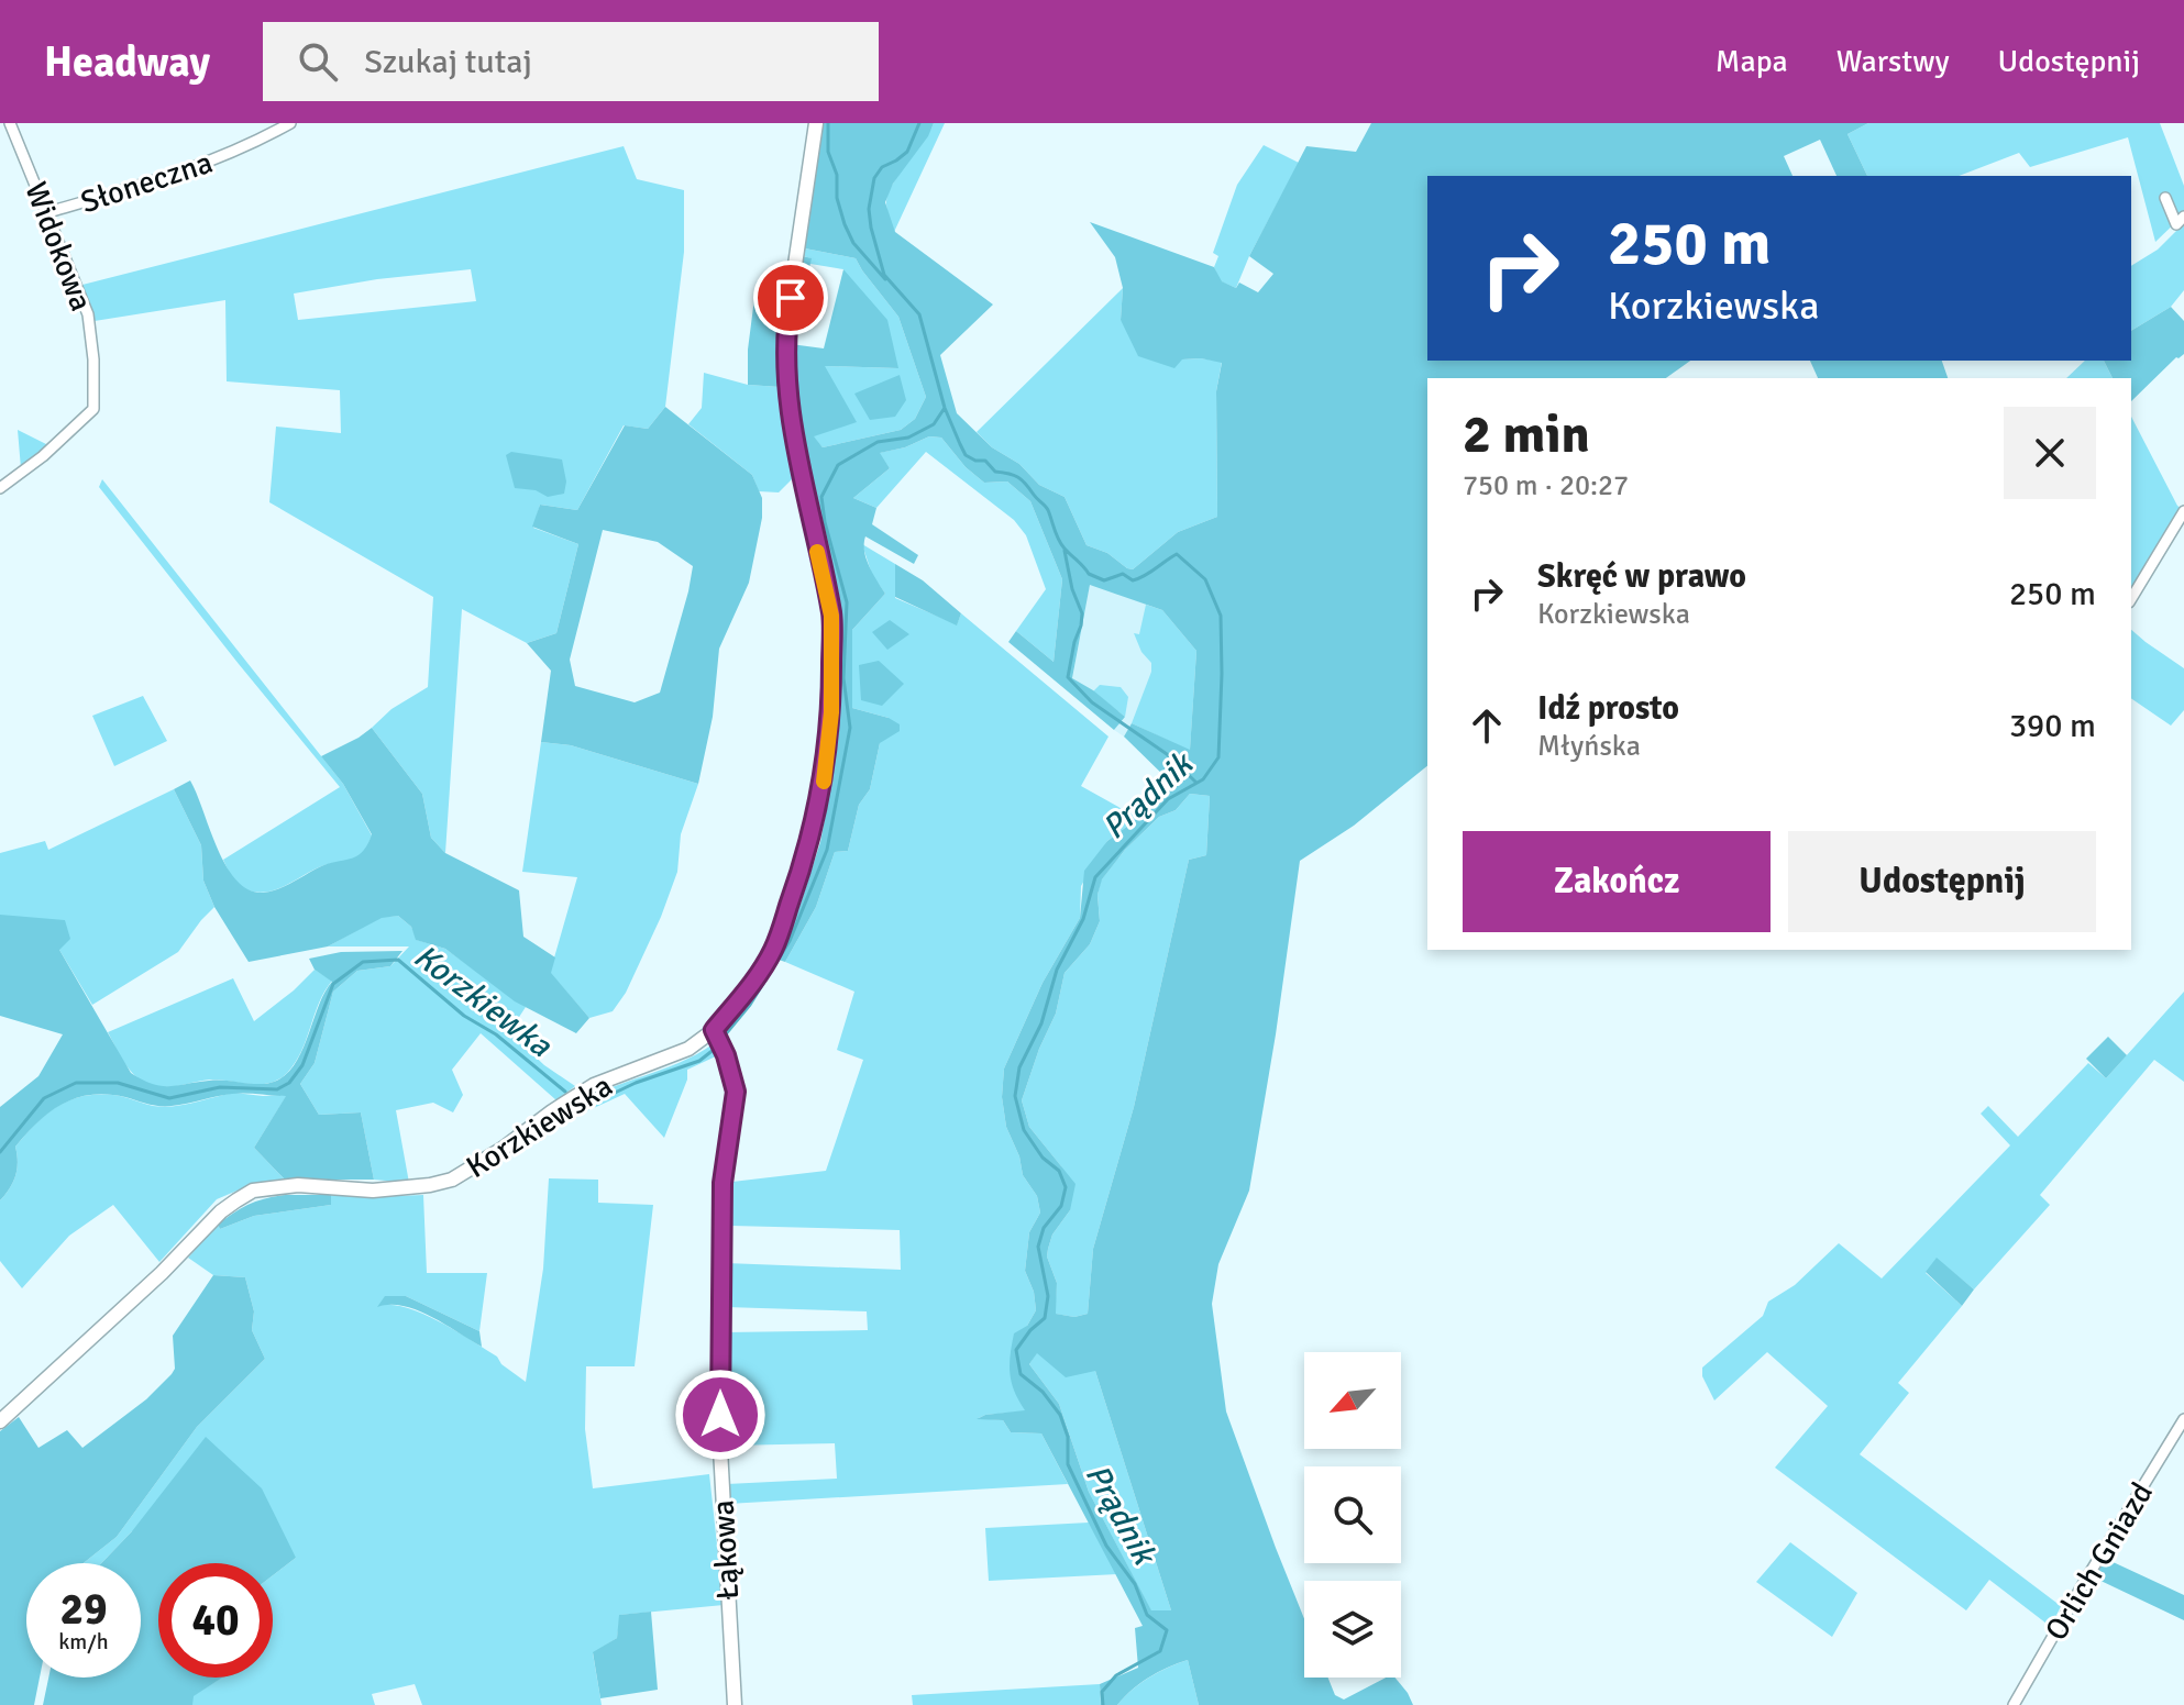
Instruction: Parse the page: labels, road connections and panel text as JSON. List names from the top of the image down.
{
  "streets": {
    "street": [
      "Słoneczna",
      "Widokowa",
      "Korzkiewska",
      "Łąkowa",
      "Orlich Gniazd"
    ]
  },
  "crossings": [
    ["Słoneczna", "Widokowa"],
    ["Korzkiewska", "Łąkowa"]
  ],
  "water": ["Prądnik", "Korzkiewka"],
  "north": "bottom left",
  "page": {
    "header": "Headway",
    "search": "Szukaj tutaj",
    "nav": ["Mapa", "Warstwy", "Udostępnij"],
    "turn": ["250 m", "Korzkiewska"],
    "heading": ["2 min", "750 m · 20:27"],
    "list": [
      {
        "name": "Skręć w prawo",
        "note": "Korzkiewska",
        "value": "250 m"
      },
      {
        "name": "Idź prosto",
        "note": "Młyńska",
        "value": "390 m"
      }
    ],
    "buttons": ["Zakończ", "Udostępnij"],
    "speed": "29 km/h",
    "limit": "40"
  }
}
